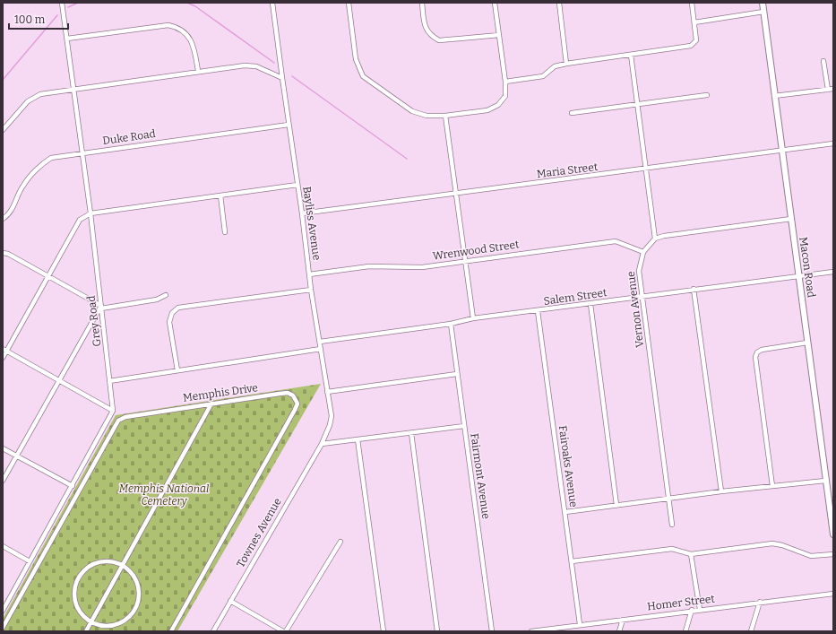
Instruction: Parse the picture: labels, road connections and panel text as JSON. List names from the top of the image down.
{
  "streets": {
    "main road": ["Macon Road"],
    "street": [
      "Duke Road",
      "Maria Street",
      "Bayliss Avenue",
      "Wrenwood Street",
      "Salem Street",
      "Vernon Avenue",
      "Grey Road",
      "Memphis Drive",
      "Fairoaks Avenue",
      "Fairmont Avenue",
      "Townes Avenue",
      "Homer Street"
    ]
  },
  "crossings": [
    ["Duke Road", "Bayliss Avenue"],
    ["Duke Road", "Grey Road"],
    ["Maria Street", "Bayliss Avenue"],
    ["Maria Street", "Macon Road"],
    ["Bayliss Avenue", "Wrenwood Street"],
    ["Bayliss Avenue", "Salem Street"],
    ["Bayliss Avenue", "Townes Avenue"],
    ["Wrenwood Street", "Vernon Avenue"],
    ["Macon Road", "Salem Street"],
    ["Salem Street", "Vernon Avenue"],
    ["Salem Street", "Fairoaks Avenue"],
    ["Salem Street", "Fairmont Avenue"],
    ["Fairoaks Avenue", "Homer Street"]
  ],
  "parks": ["Memphis National Cemetery"],
  "scale_bar": "100 m"
}
